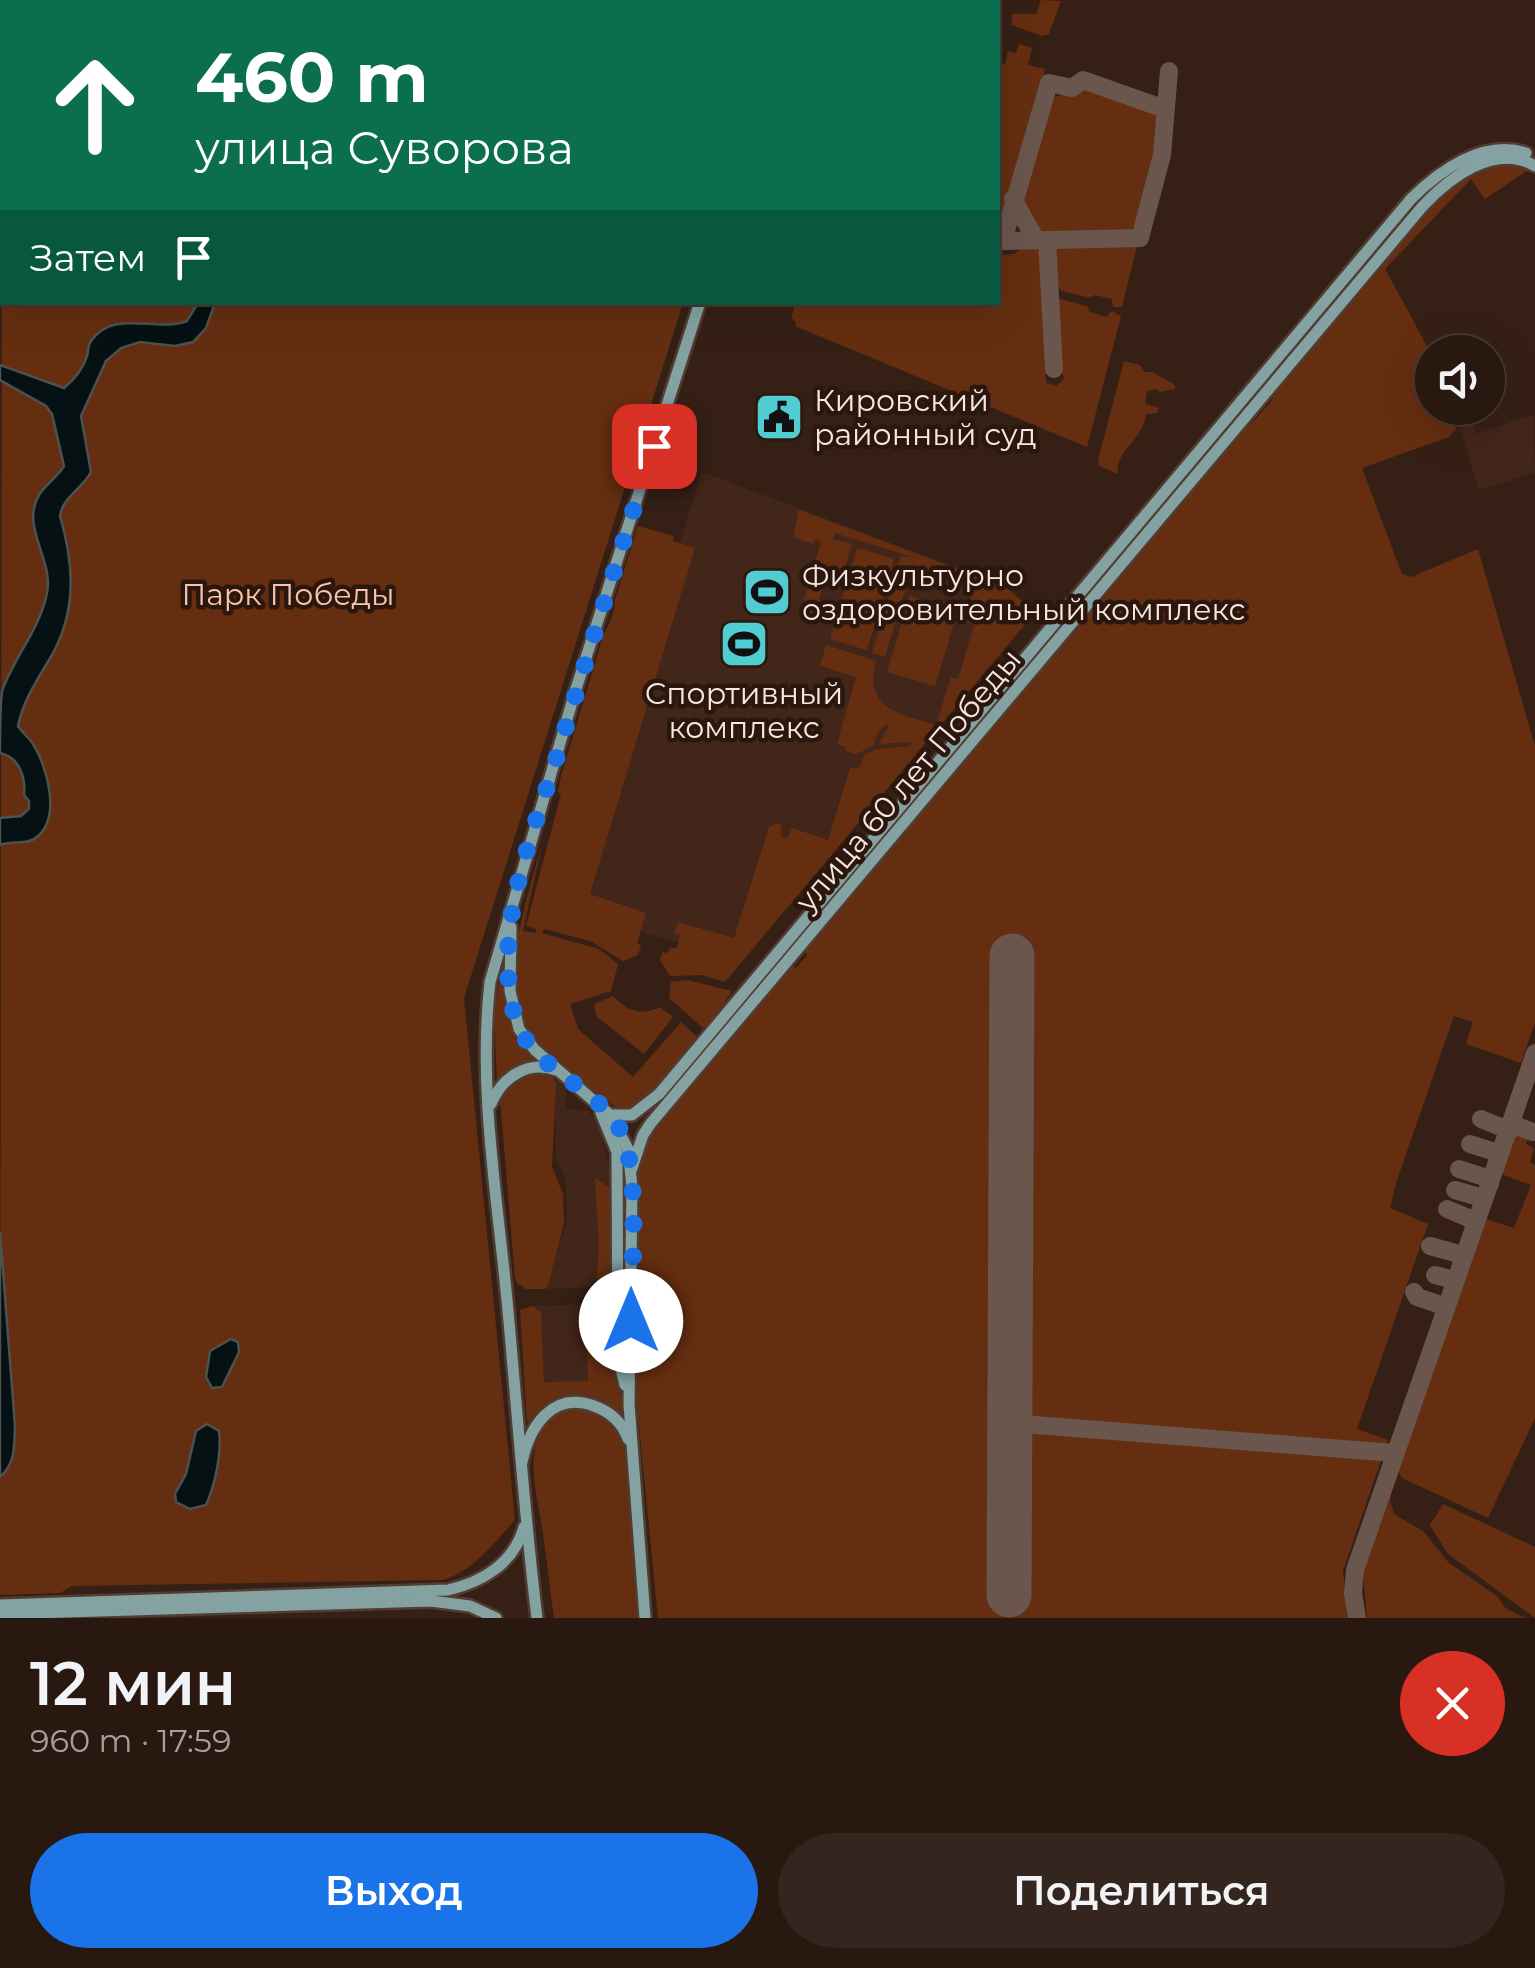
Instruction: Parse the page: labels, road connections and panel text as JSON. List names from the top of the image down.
{
  "streets": {
    "main road": ["улица 60 лет Победы"]
  },
  "parks": ["Парк Победы"],
  "places": {
    "public building": ["Кировский районный суд"],
    "sports": ["Физкультурно оздоровительный комплекс", "Спортивный комплекс"]
  },
  "page": {
    "turn": ["460 m", "улица Суворова"],
    "then": "Затем",
    "heading": ["12 мин", "960 m · 17:59"],
    "buttons": ["Выход", "Поделиться"]
  }
}
